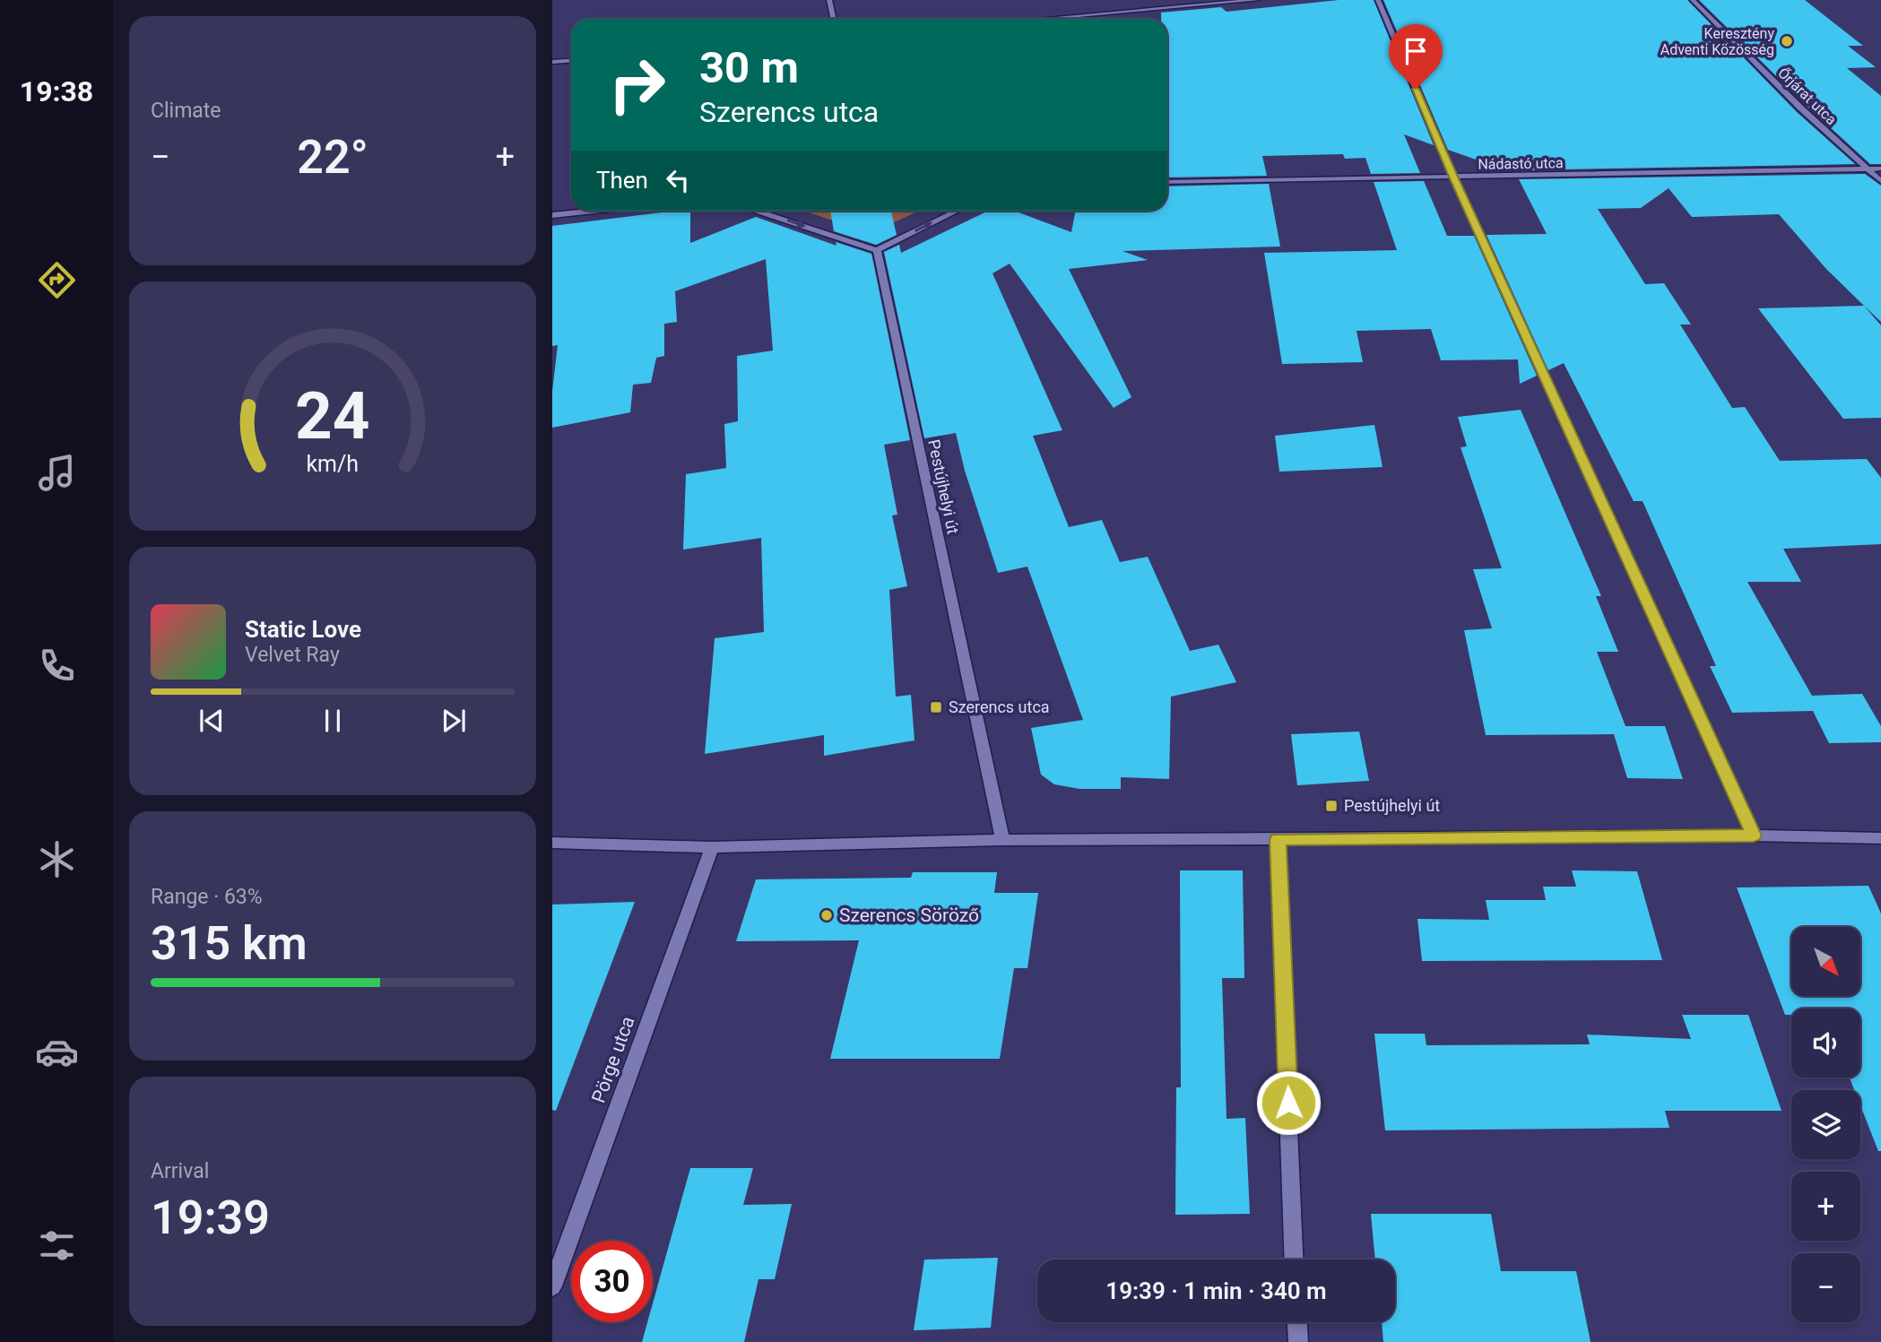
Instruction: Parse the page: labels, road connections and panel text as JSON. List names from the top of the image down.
{
  "streets": {
    "street": [
      "Őrjárat utca",
      "Nádastó utca",
      "Pestújhelyi út",
      "Pörge utca"
    ]
  },
  "crossings": [
    ["Őrjárat utca", "Nádastó utca"]
  ],
  "places": {
    "other": ["Keresztény Adventi Közösség", "Szerencs Söröző"],
    "transit": ["Szerencs utca", "Pestújhelyi út"]
  },
  "north": "bottom right",
  "page": {
    "tabs": "19:38",
    "tile": [
      "Climate",
      ["Range · 63%", "315 km"],
      ["Arrival", "19:39"]
    ],
    "turn": ["30 m", "Szerencs utca"],
    "heat": ["−", "22°", "+"],
    "then": "Then",
    "song": ["Static Love", "Velvet Ray"],
    "map_buttons": ["+", "−"],
    "limit": "30",
    "trip": "19:39 · 1 min · 340 m",
    "gauge": ["24", "km/h"]
  }
}
